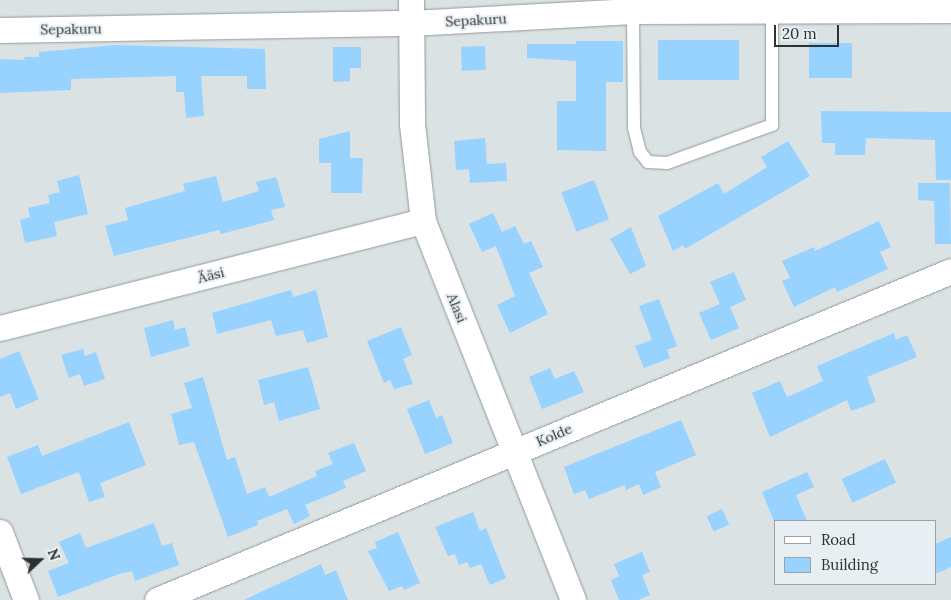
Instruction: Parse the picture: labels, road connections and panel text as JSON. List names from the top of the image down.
{
  "streets": {
    "street": [
      "Sepakuru",
      "Ääsi",
      "Alasi",
      "Kolde"
    ]
  },
  "crossings": [
    ["Sepakuru", "Alasi"],
    ["Ääsi", "Alasi"],
    ["Alasi", "Kolde"]
  ],
  "legend": ["Road", "Building"],
  "scale_bar": "20 m",
  "north": "right"
}
